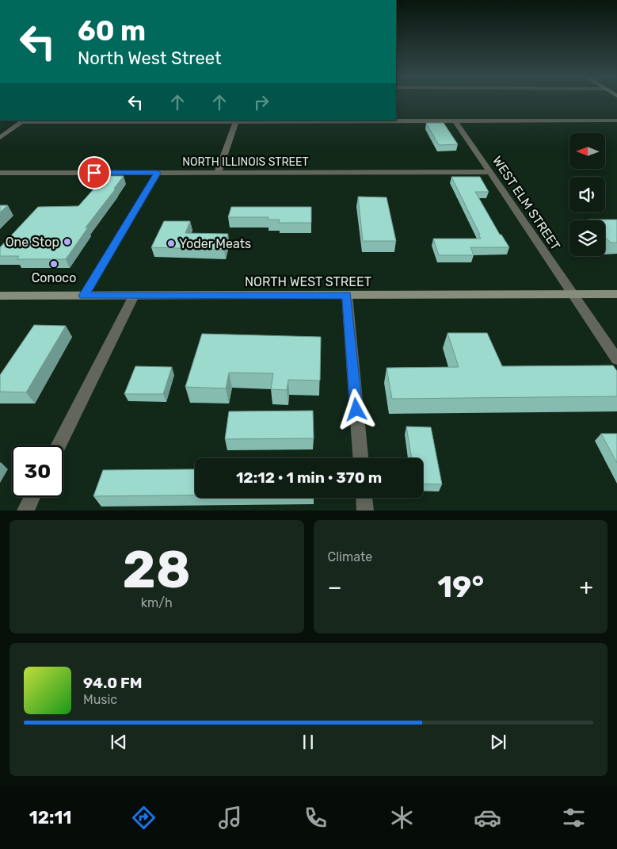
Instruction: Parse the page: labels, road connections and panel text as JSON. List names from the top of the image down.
{
  "streets": {
    "main road": ["NORTH WEST STREET"],
    "street": ["NORTH ILLINOIS STREET", "WEST ELM STREET"]
  },
  "crossings": [
    ["NORTH ILLINOIS STREET", "WEST ELM STREET"],
    ["WEST ELM STREET", "NORTH WEST STREET"]
  ],
  "places": ["One Stop", "Yoder Meats", "Conoco"],
  "north": "left",
  "page": {
    "turn": ["60 m", "North West Street"],
    "limit": "30",
    "trip": "12:12 · 1 min · 370 m",
    "tile": [
      ["28", "km/h"],
      "Climate"
    ],
    "heat": ["−", "19°", "+"],
    "song": ["94.0 FM", "Music"],
    "tabs": "12:11"
  }
}
